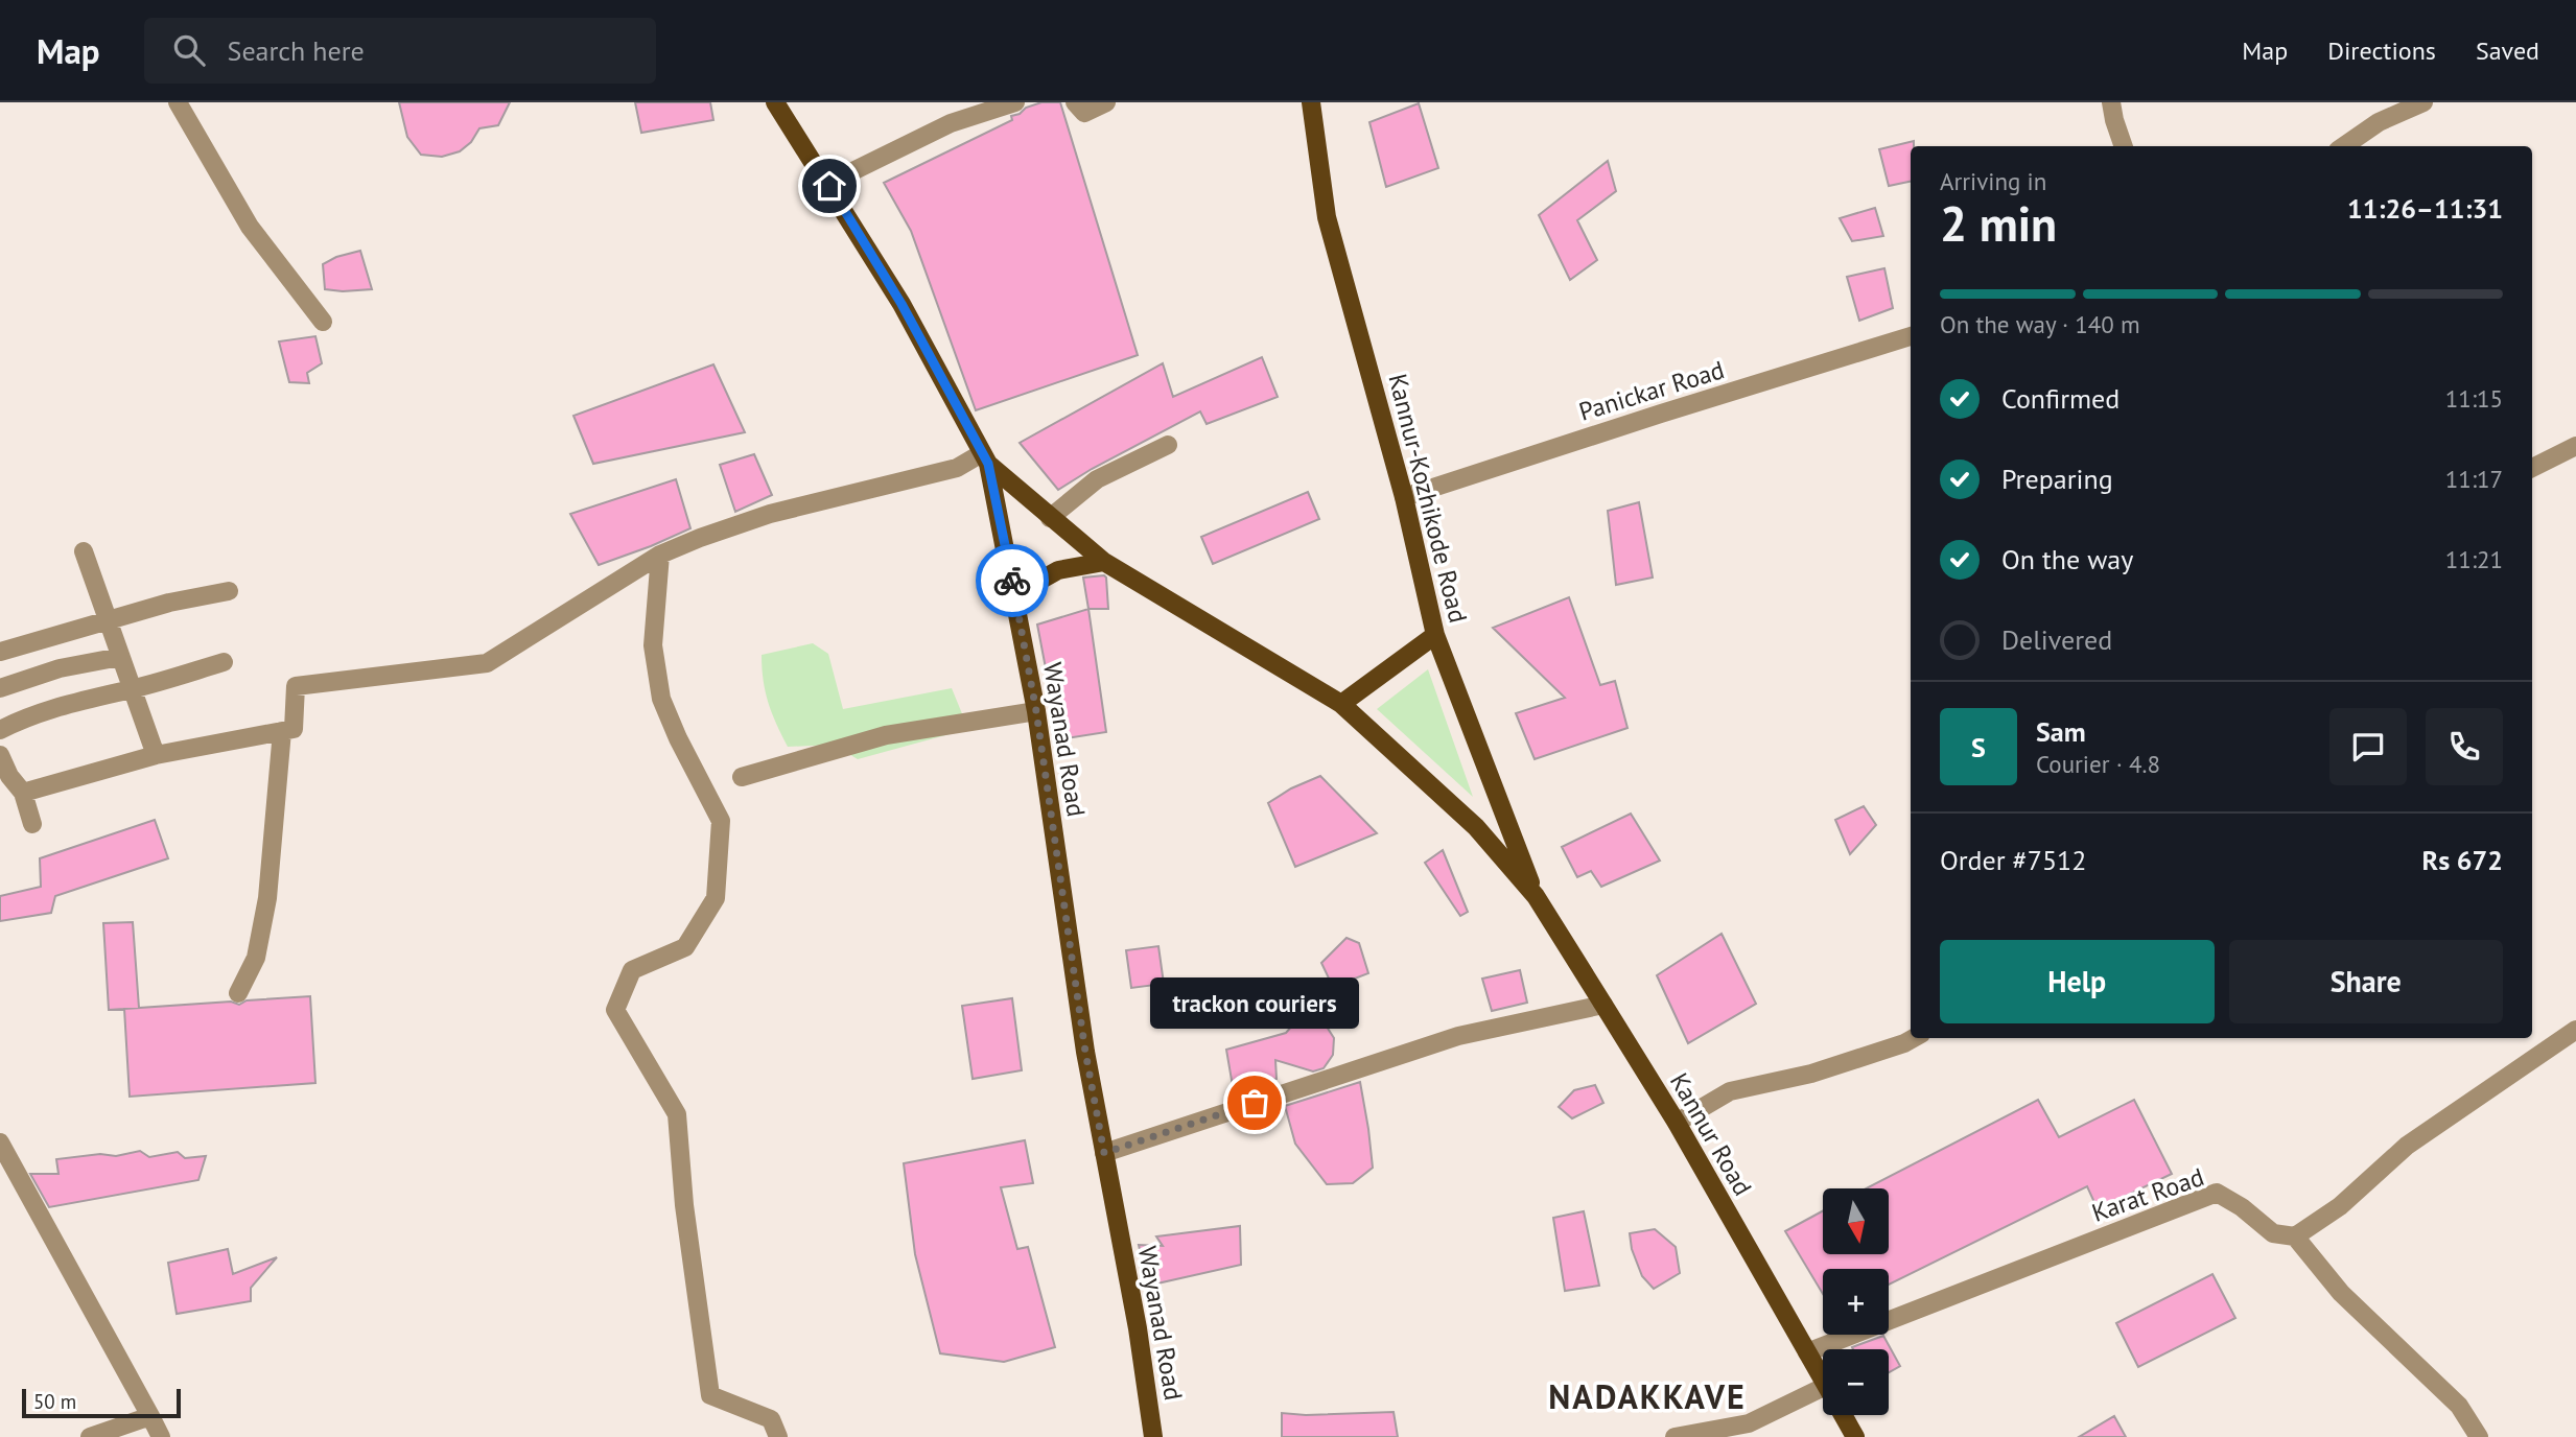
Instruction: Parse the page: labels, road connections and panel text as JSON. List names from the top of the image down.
{
  "streets": {
    "main road": ["Kannur-Kozhikode Road", "Wayanad Road", "Kannur Road"],
    "street": ["Panickar Road", "Karat Road"]
  },
  "crossings": [
    ["Panickar Road", "Kannur-Kozhikode Road"],
    ["Kannur-Kozhikode Road", "Kannur Road"],
    ["Kannur Road", "Karat Road"]
  ],
  "districts": ["NADAKKAVE"],
  "places": ["trackon couriers"],
  "scale_bar": "50 m",
  "north": "bottom",
  "page": {
    "header": "Map",
    "search": "Search here",
    "nav": ["Map", "Directions", "Saved"],
    "heading": ["2 min", "Arriving in", "11:26–11:31"],
    "panel": [
      "Sam",
      "Courier · 4.8",
      "Order #7512",
      "Rs 672"
    ],
    "bar": "On the way · 140 m",
    "list": [
      ["Confirmed", "11:15"],
      ["Preparing", "11:17"],
      ["On the way", "11:21"],
      "Delivered"
    ],
    "round": "S",
    "buttons": ["Help", "Share"],
    "bubble": "trackon couriers",
    "map_buttons": ["+", "−"],
    "scale": "50 m"
  }
}
